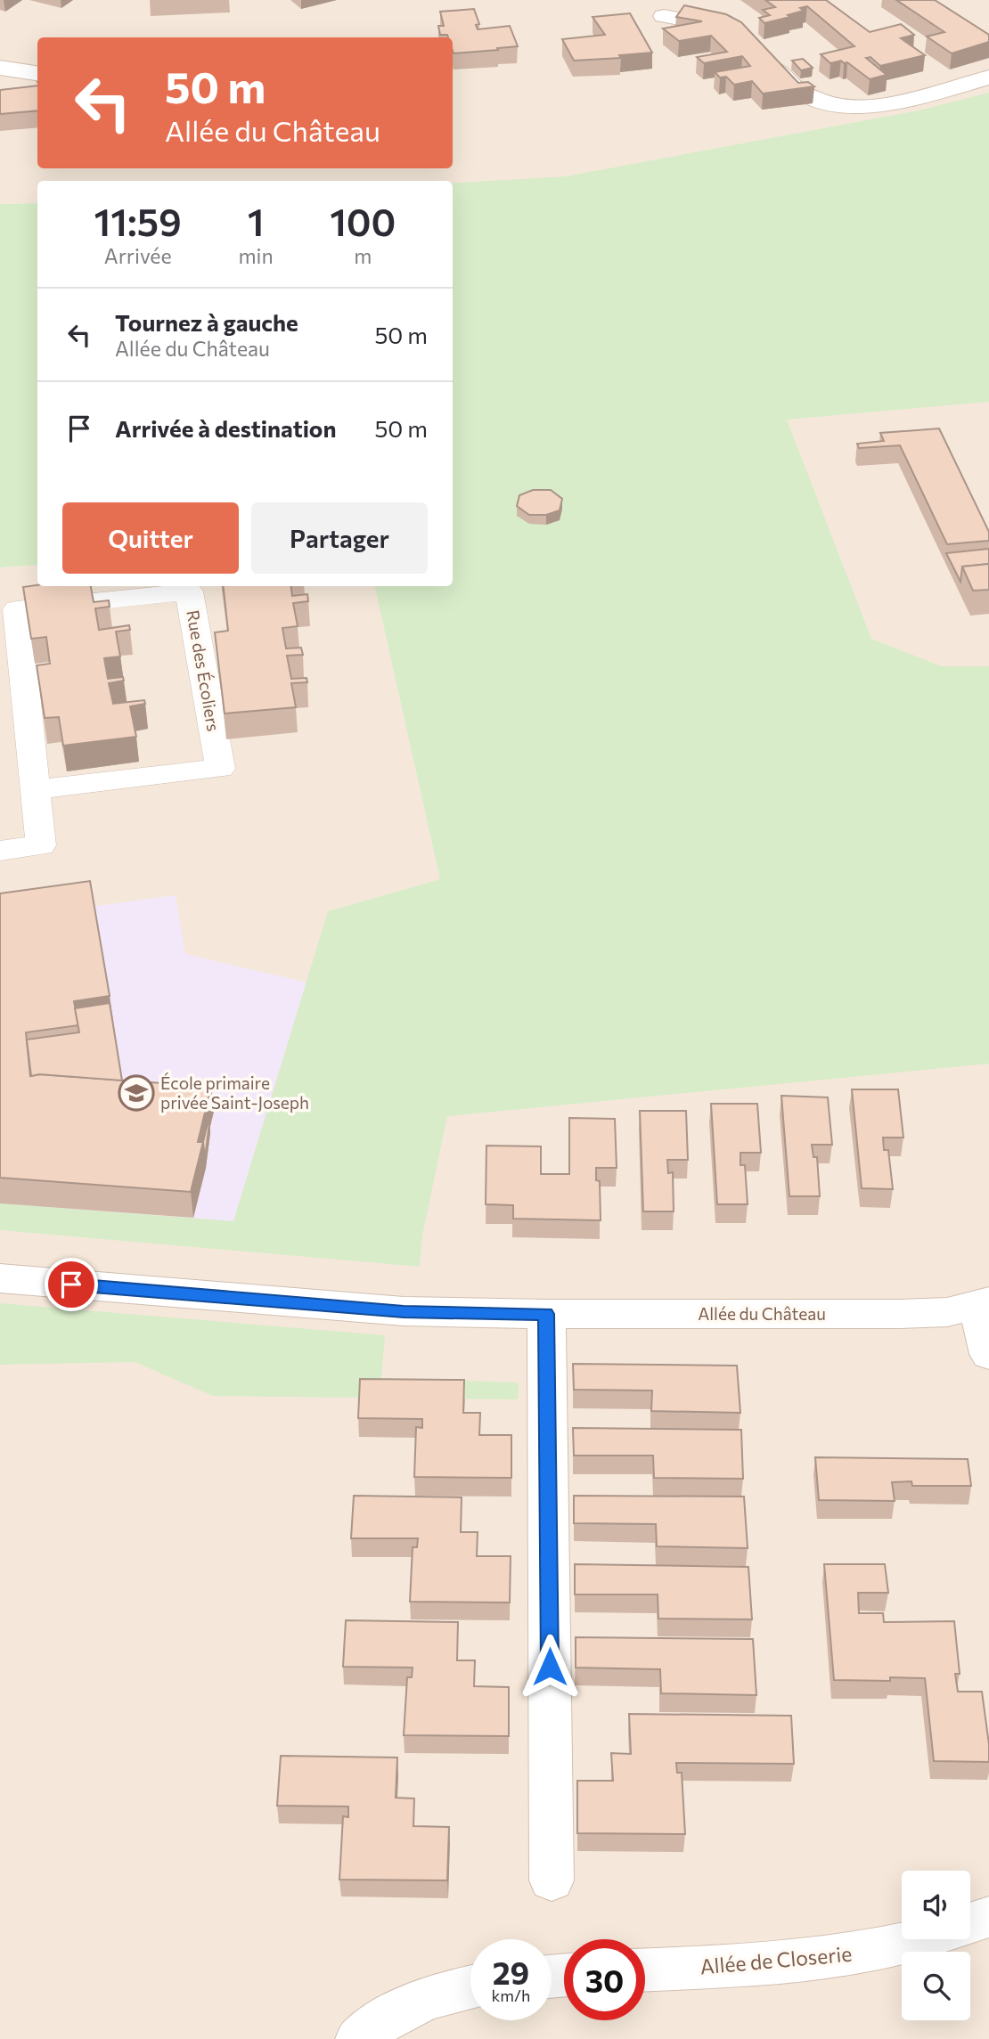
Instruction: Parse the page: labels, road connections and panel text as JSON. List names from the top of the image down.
{
  "streets": {
    "street": ["Allée du Château", "Allée de Closerie"],
    "lane": ["Rue des Écoliers"]
  },
  "places": {
    "school or university": ["École primaire privée Saint-Joseph"]
  },
  "page": {
    "turn": ["50 m", "Allée du Château"],
    "eta": [
      "11:59",
      "Arrivée",
      "1",
      "min",
      "100",
      "m"
    ],
    "list": [
      {
        "name": "Tournez à gauche",
        "note": "Allée du Château",
        "value": "50 m"
      },
      {
        "name": "Arrivée à destination",
        "value": "50 m"
      }
    ],
    "buttons": ["Quitter", "Partager"],
    "speed": "29 km/h",
    "limit": "30"
  }
}
